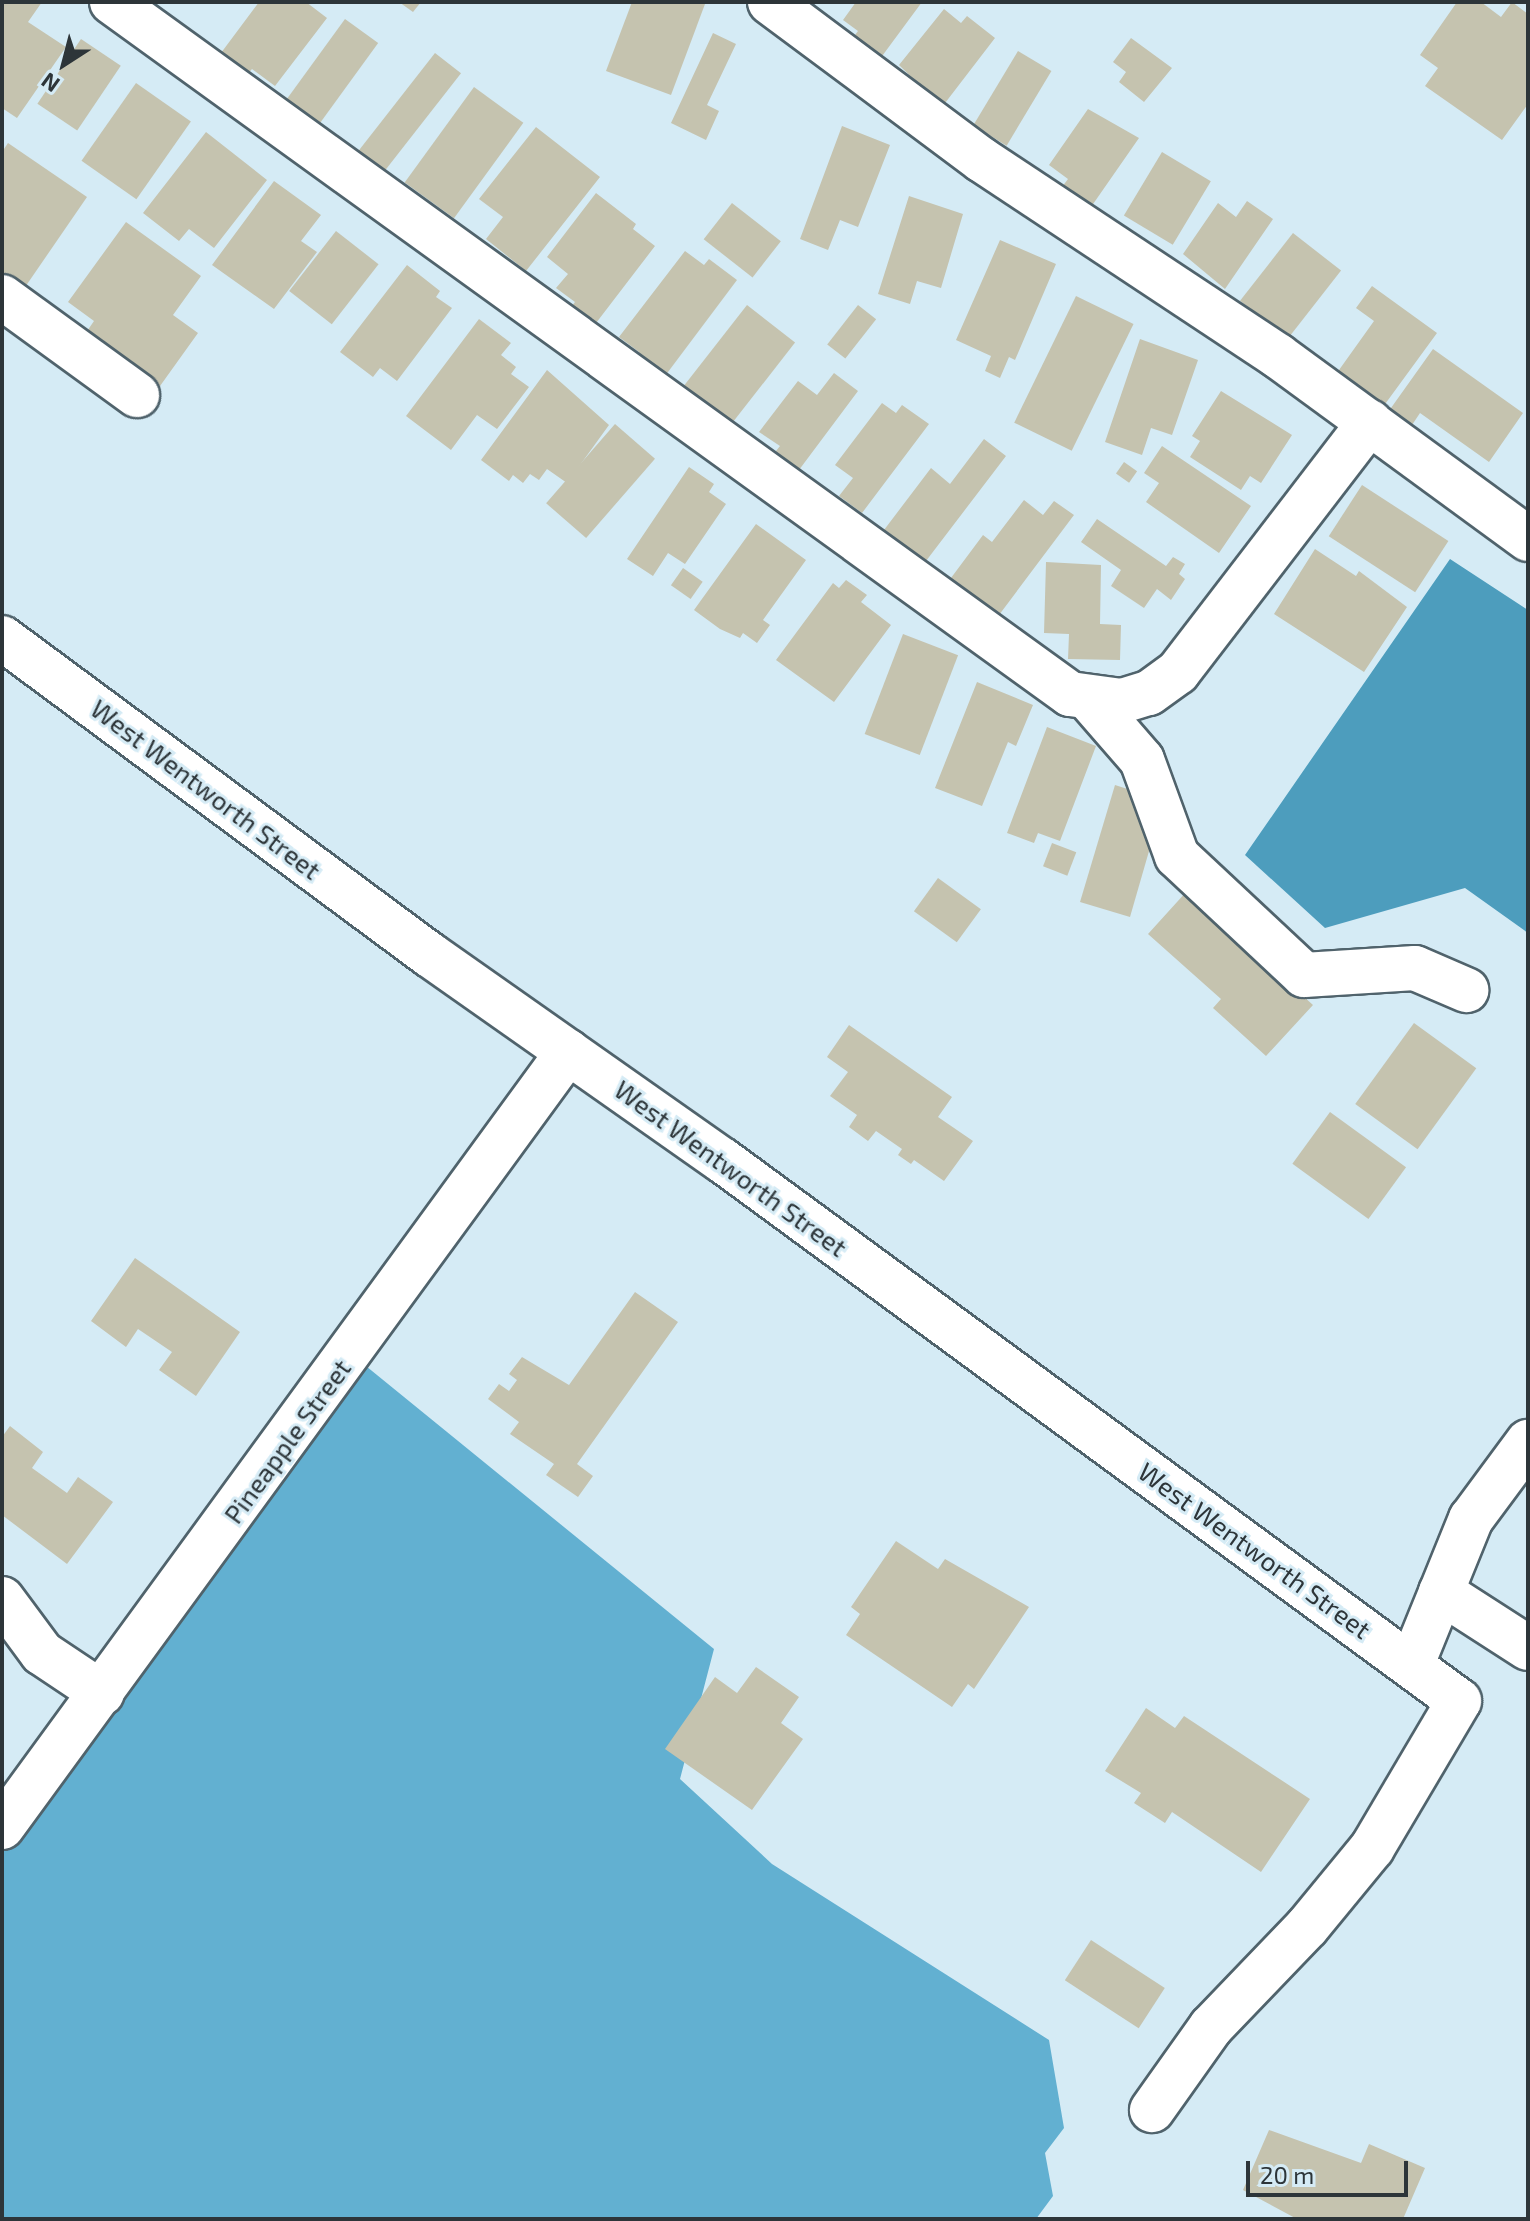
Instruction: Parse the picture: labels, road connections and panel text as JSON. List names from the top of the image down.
{
  "streets": {
    "street": ["West Wentworth Street", "Pineapple Street"]
  },
  "crossings": [
    ["West Wentworth Street", "Pineapple Street"]
  ],
  "scale_bar": "20 m",
  "north": "bottom left"
}
